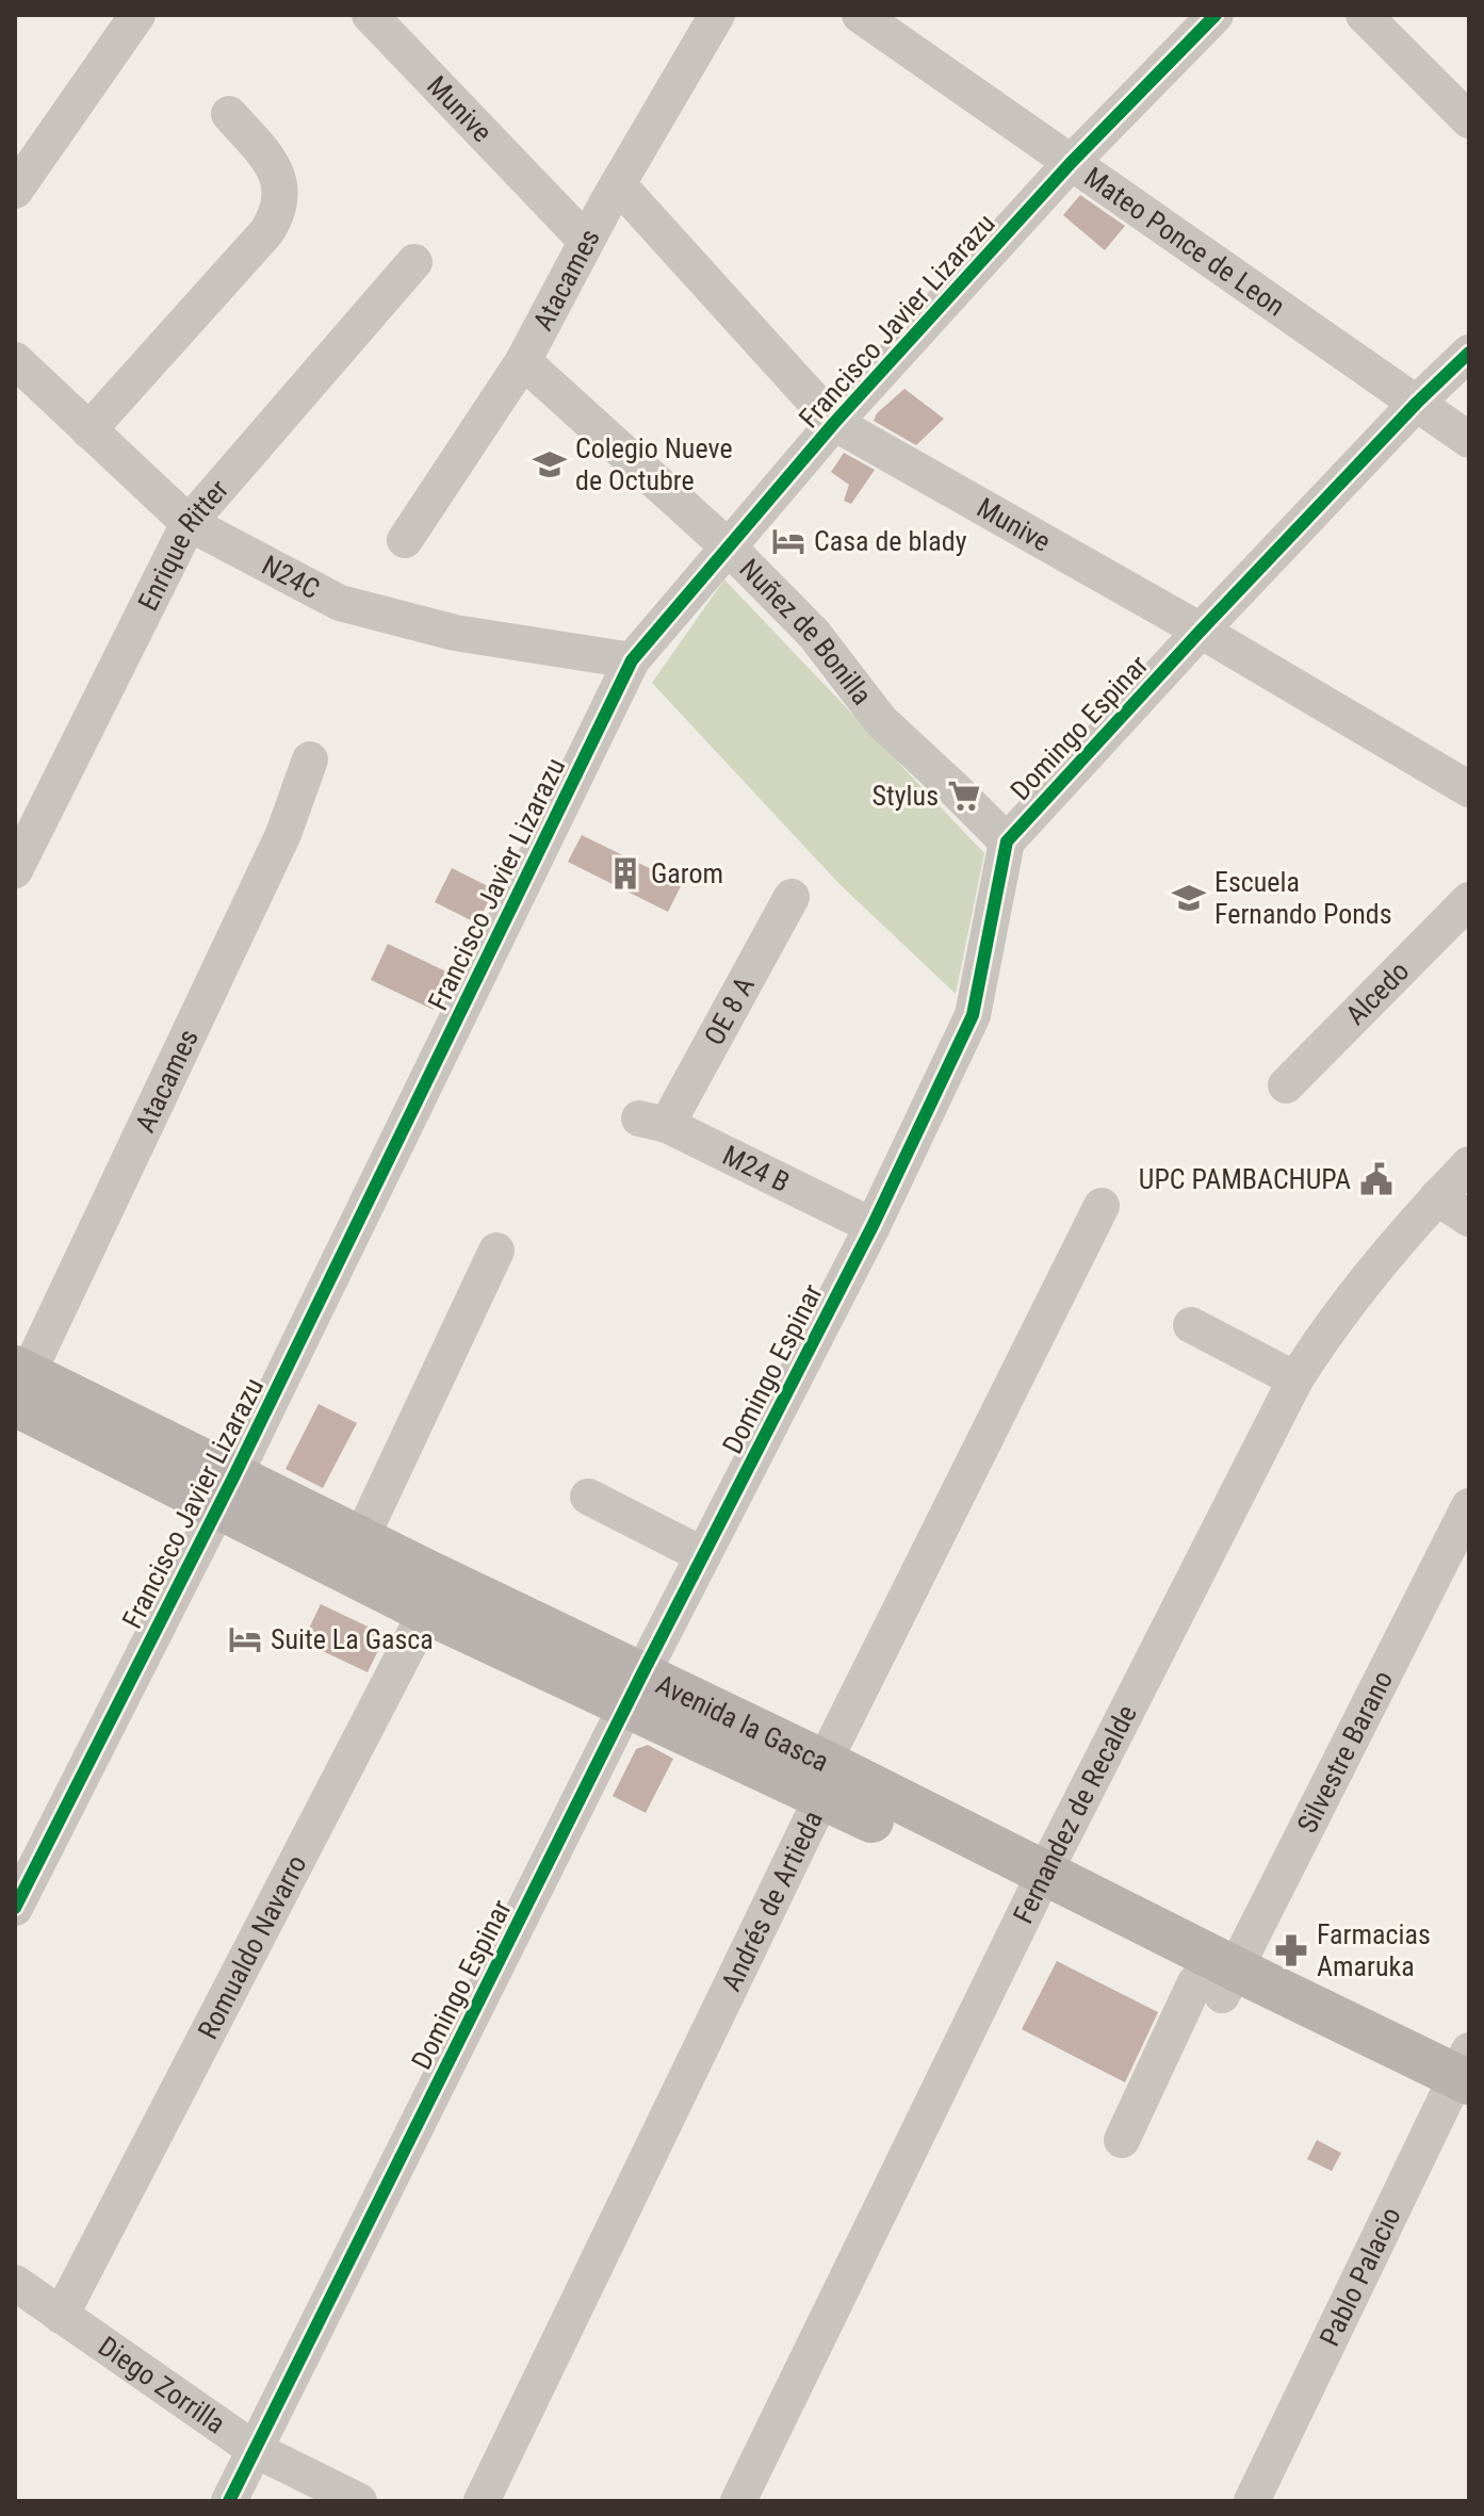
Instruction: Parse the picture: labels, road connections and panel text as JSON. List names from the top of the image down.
{
  "streets": {
    "main road": ["Avenida la Gasca"],
    "street": [
      "Munive",
      "Mateo Ponce de Leon",
      "Atacames",
      "Francisco Javier Lizarazu",
      "Enrique Ritter",
      "N24C",
      "Nuñez de Bonilla",
      "Domingo Espinar",
      "Alcedo",
      "OE 8 A",
      "M24 B",
      "Silvestre Barano",
      "Fernandez de Recalde",
      "Andrés de Artieda",
      "Romualdo Navarro",
      "Pablo Palacio",
      "Diego Zorrilla"
    ]
  },
  "crossings": [
    ["Munive", "Atacames"],
    ["Munive", "Francisco Javier Lizarazu"],
    ["Munive", "Domingo Espinar"],
    ["Mateo Ponce de Leon", "Francisco Javier Lizarazu"],
    ["Mateo Ponce de Leon", "Domingo Espinar"],
    ["Atacames", "Nuñez de Bonilla"],
    ["Atacames", "Avenida la Gasca"],
    ["Francisco Javier Lizarazu", "N24C"],
    ["Francisco Javier Lizarazu", "Nuñez de Bonilla"],
    ["Francisco Javier Lizarazu", "Avenida la Gasca"],
    ["Enrique Ritter", "N24C"],
    ["Nuñez de Bonilla", "Domingo Espinar"],
    ["Domingo Espinar", "M24 B"],
    ["Domingo Espinar", "Avenida la Gasca"],
    ["Domingo Espinar", "Diego Zorrilla"],
    ["OE 8 A", "M24 B"],
    ["Avenida la Gasca", "Silvestre Barano"],
    ["Avenida la Gasca", "Fernandez de Recalde"],
    ["Avenida la Gasca", "Andrés de Artieda"],
    ["Avenida la Gasca", "Romualdo Navarro"],
    ["Avenida la Gasca", "Pablo Palacio"],
    ["Romualdo Navarro", "Diego Zorrilla"]
  ],
  "places": {
    "school or university": ["Colegio Nueve de Octubre", "Escuela Fernando Ponds"],
    "hotel": ["Casa de blady", "Suite La Gasca"],
    "supermarket": ["Stylus"],
    "building": ["Garom"],
    "public building": ["UPC PAMBACHUPA"],
    "pharmacy": ["Farmacias Amaruka"]
  }
}
